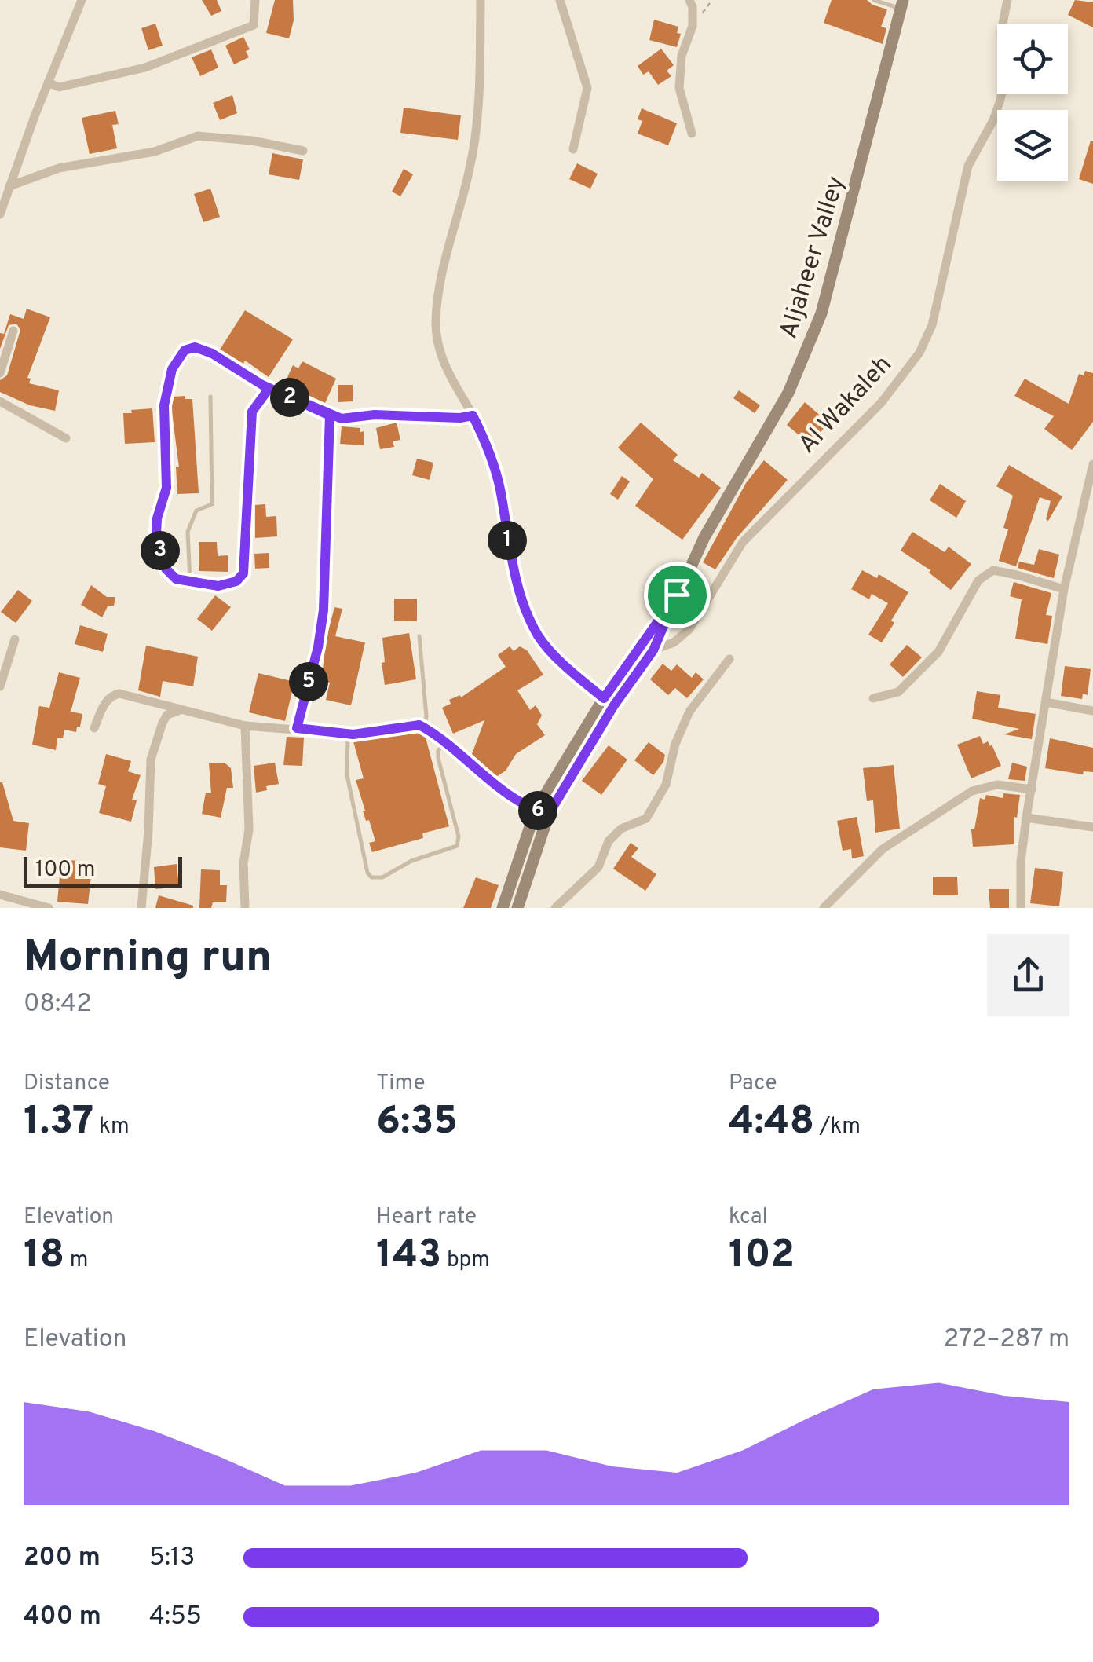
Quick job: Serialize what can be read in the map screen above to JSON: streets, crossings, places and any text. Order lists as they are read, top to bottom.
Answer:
{
  "streets": {
    "street": ["Aljaheer Valley", "Al Wakaleh"]
  },
  "crossings": [
    ["Aljaheer Valley", "Al Wakaleh"]
  ],
  "scale_bar": "100 m",
  "page": {
    "pins": [
      "2",
      "1",
      "3",
      "5",
      "6"
    ],
    "scale": "100 m",
    "heading": ["Morning run", "08:42"],
    "stats": [
      ["Distance", "1.37 km"],
      ["Time", "6:35"],
      ["Pace", "4:48 /km"],
      ["Elevation", "18 m"],
      ["Heart rate", "143 bpm"],
      ["kcal", "102"]
    ],
    "chart": ["Elevation", "272–287 m"],
    "list": [
      {
        "name": "200 m",
        "note": "5:13"
      },
      {
        "name": "400 m",
        "note": "4:55"
      }
    ]
  }
}
